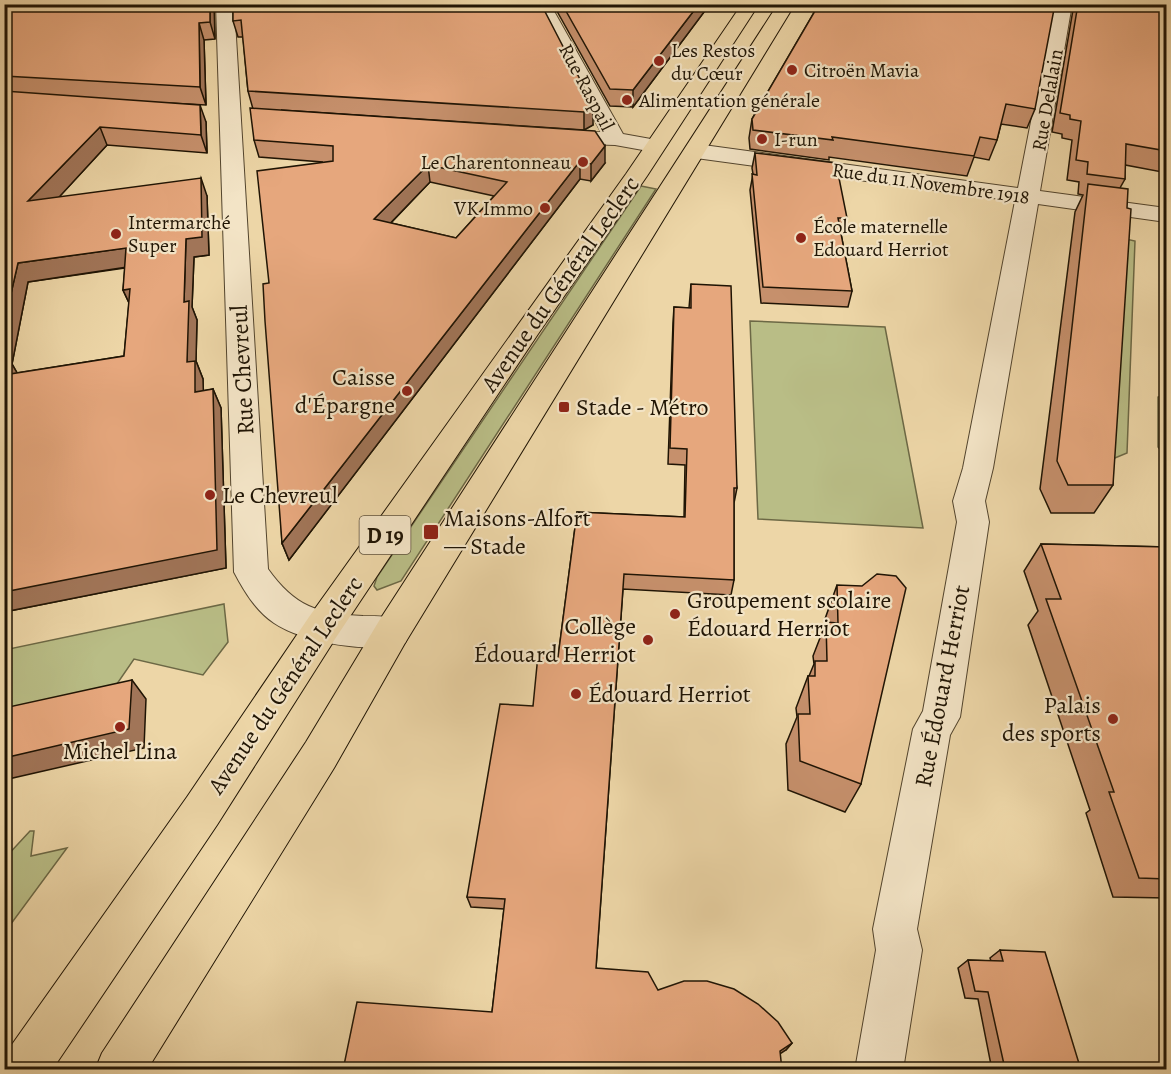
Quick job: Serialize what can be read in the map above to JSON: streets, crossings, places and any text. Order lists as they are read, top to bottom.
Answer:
{
  "streets": {
    "main road": ["Avenue du Général Leclerc", "D 19"],
    "street": [
      "Rue Raspail",
      "Rue Delalain",
      "Rue du 11 Novembre 1918",
      "Rue Chevreul",
      "Rue Édouard Herriot"
    ]
  },
  "crossings": [
    ["Rue Delalain", "Rue du 11 Novembre 1918"],
    ["Rue Delalain", "Rue Édouard Herriot"],
    ["Rue du 11 Novembre 1918", "Avenue du Général Leclerc"],
    ["Rue du 11 Novembre 1918", "Rue Édouard Herriot"],
    ["Avenue du Général Leclerc", "Rue Chevreul"]
  ],
  "places": {
    "other": [
      "Les Restos du Cœur",
      "Citroën Mavia",
      "Alimentation générale",
      "I-run",
      "Le Charentonneau",
      "VK Immo",
      "Intermarché Super",
      "École maternelle Edouard Herriot",
      "Caisse d'Épargne",
      "Le Chevreul",
      "Groupement scolaire Édouard Herriot",
      "Collège Édouard Herriot",
      "Édouard Herriot",
      "Palais des sports",
      "Michel Lina"
    ],
    "transit": ["Stade - Métro", "Maisons-Alfort — Stade"]
  }
}
